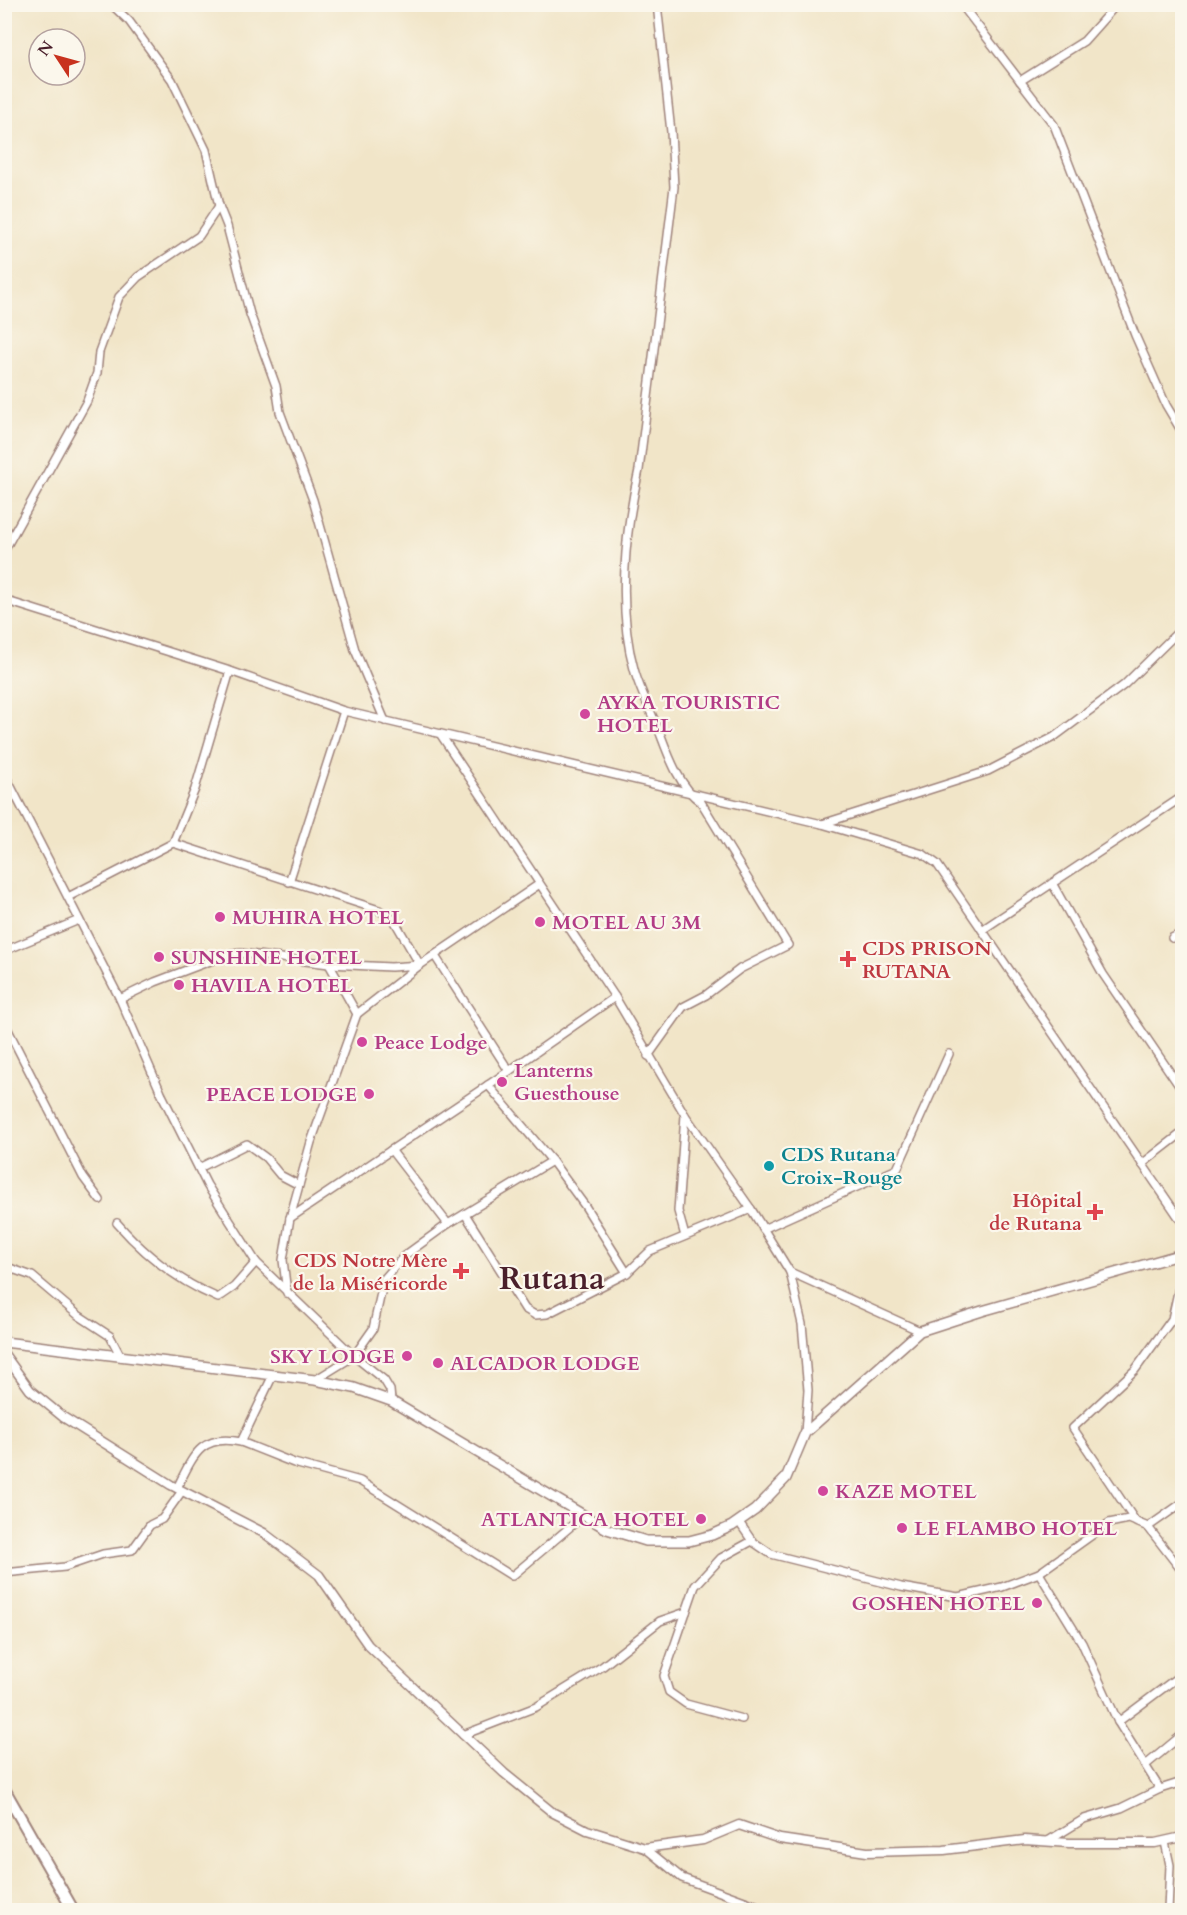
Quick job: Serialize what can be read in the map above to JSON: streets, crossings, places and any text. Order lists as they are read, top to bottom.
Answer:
{
  "districts": ["Rutana"],
  "places": {
    "other": [
      "AYKA TOURISTIC HOTEL",
      "MUHIRA HOTEL",
      "MOTEL AU 3M",
      "SUNSHINE HOTEL",
      "HAVILA HOTEL",
      "Peace Lodge",
      "Lanterns Guesthouse",
      "PEACE LODGE",
      "CDS Rutana Croix-Rouge",
      "SKY LODGE",
      "ALCADOR LODGE",
      "KAZE MOTEL",
      "ATLANTICA HOTEL",
      "LE FLAMBO HOTEL",
      "GOSHEN HOTEL"
    ],
    "health": ["CDS PRISON RUTANA", "Hôpital de Rutana", "CDS Notre Mère de la Miséricorde"]
  },
  "north": "top left"
}
